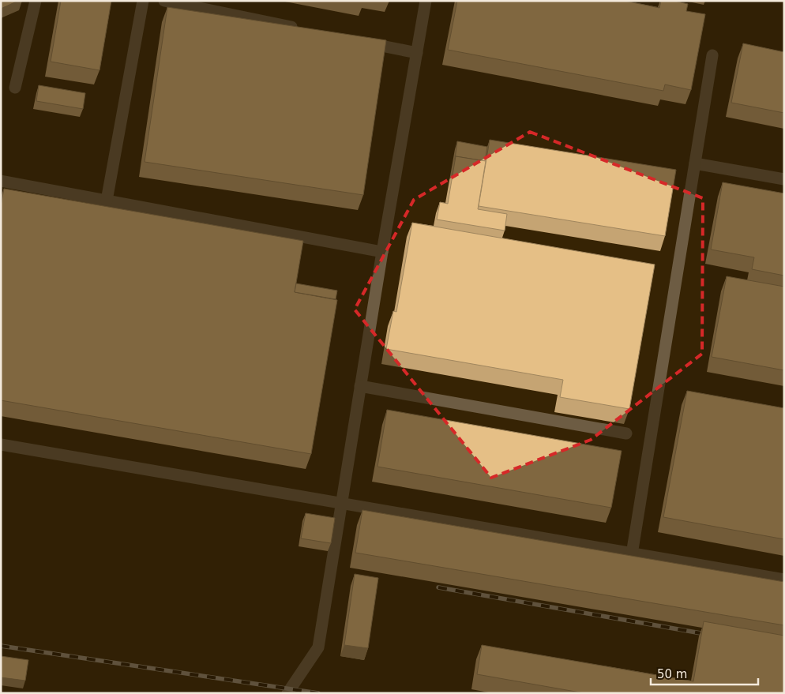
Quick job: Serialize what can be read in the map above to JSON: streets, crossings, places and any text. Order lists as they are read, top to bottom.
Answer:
{
  "scale_bar": "50 m"
}
